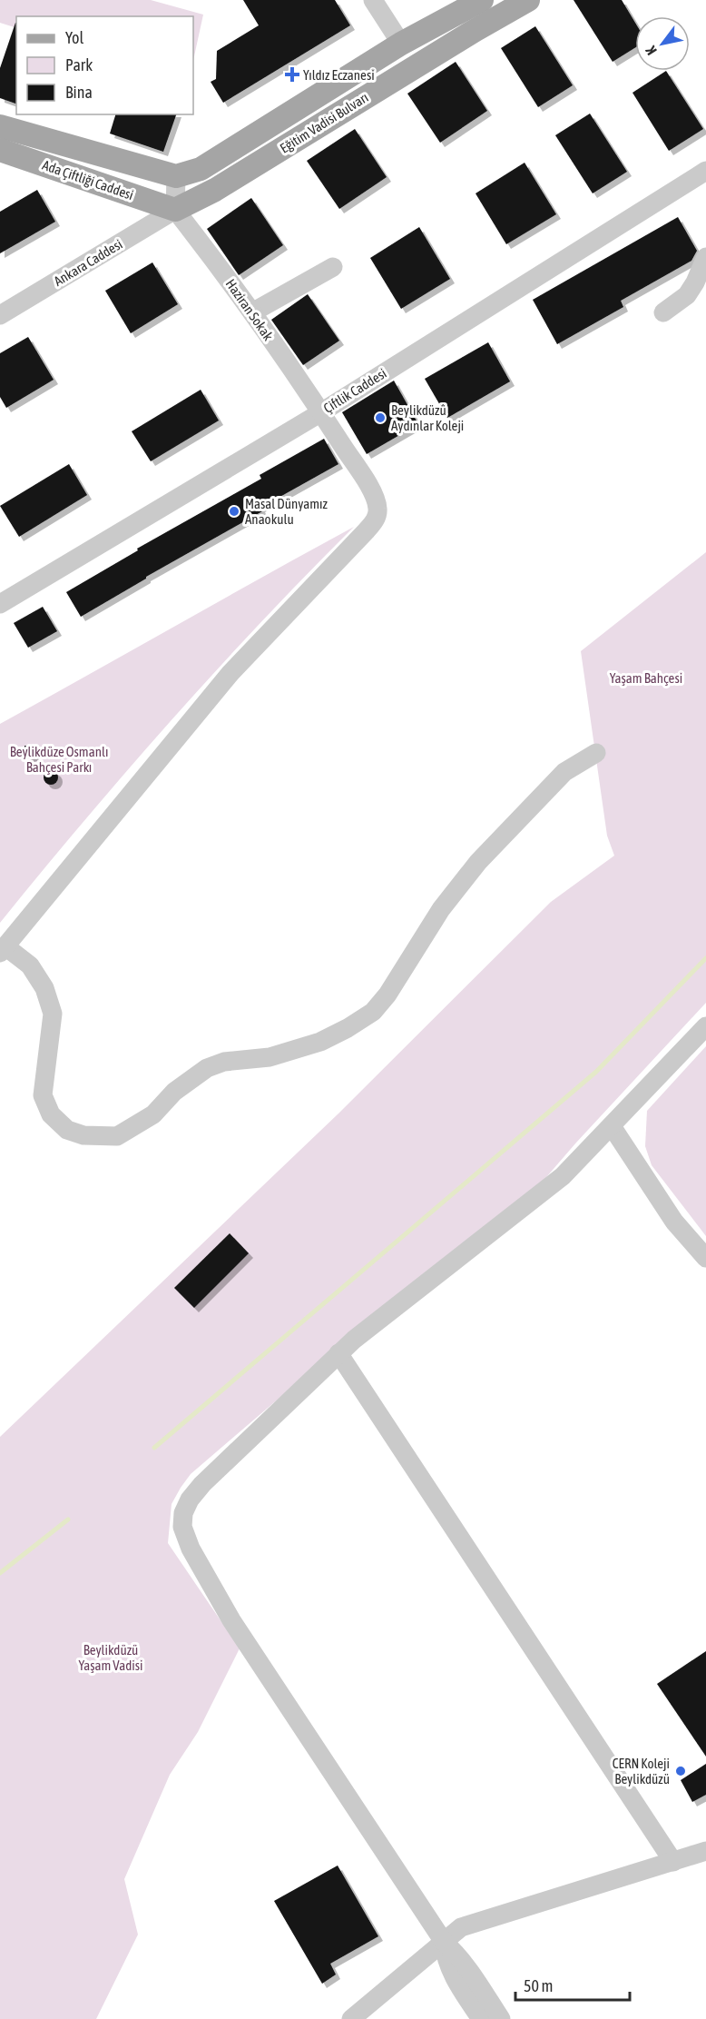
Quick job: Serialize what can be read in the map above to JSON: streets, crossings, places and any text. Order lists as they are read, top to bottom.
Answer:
{
  "streets": {
    "main road": ["Eğitim Vadisi Bulvarı", "Ada Çiftliği Caddesi"],
    "street": ["Ankara Caddesi", "Haziran Sokak", "Çiftlik Caddesi"]
  },
  "crossings": [
    ["Eğitim Vadisi Bulvarı", "Ada Çiftliği Caddesi"],
    ["Eğitim Vadisi Bulvarı", "Ankara Caddesi"],
    ["Eğitim Vadisi Bulvarı", "Haziran Sokak"],
    ["Ada Çiftliği Caddesi", "Ankara Caddesi"],
    ["Ada Çiftliği Caddesi", "Haziran Sokak"],
    ["Ankara Caddesi", "Haziran Sokak"],
    ["Haziran Sokak", "Çiftlik Caddesi"]
  ],
  "parks": ["Yaşam Bahçesi", "Beylikdüze Osmanlı Bahçesi Parkı", "Beylikdüzü Yaşam Vadisi"],
  "places": {
    "health": ["Yıldız Eczanesi"],
    "other": ["Beylikdüzü Aydınlar Koleji", "Masal Dünyamız Anaokulu", "CERN Koleji Beylikdüzü"]
  },
  "legend": ["Yol", "Park", "Bina"],
  "scale_bar": "50 m",
  "north": "bottom left"
}
